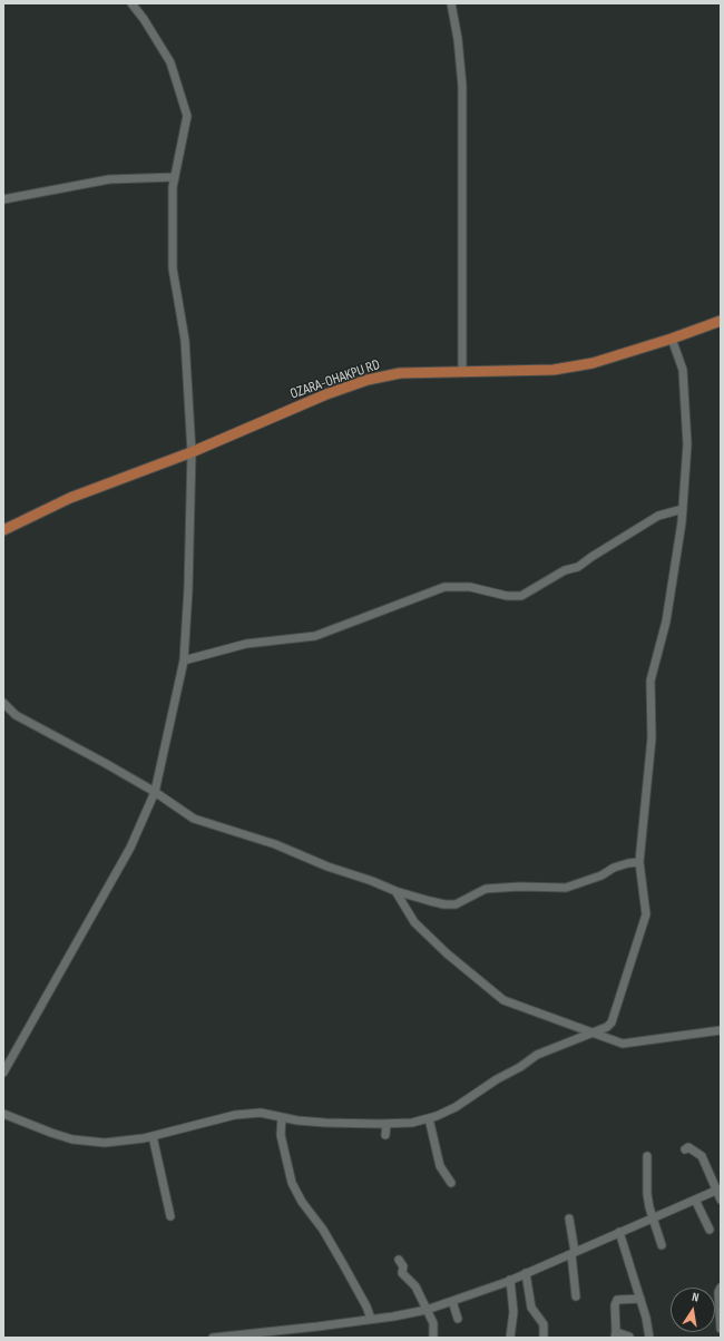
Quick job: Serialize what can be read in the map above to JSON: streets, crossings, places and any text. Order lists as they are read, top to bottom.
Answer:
{
  "streets": {
    "main road": ["OZARA-OHAKPU RD"]
  },
  "north": "top"
}
